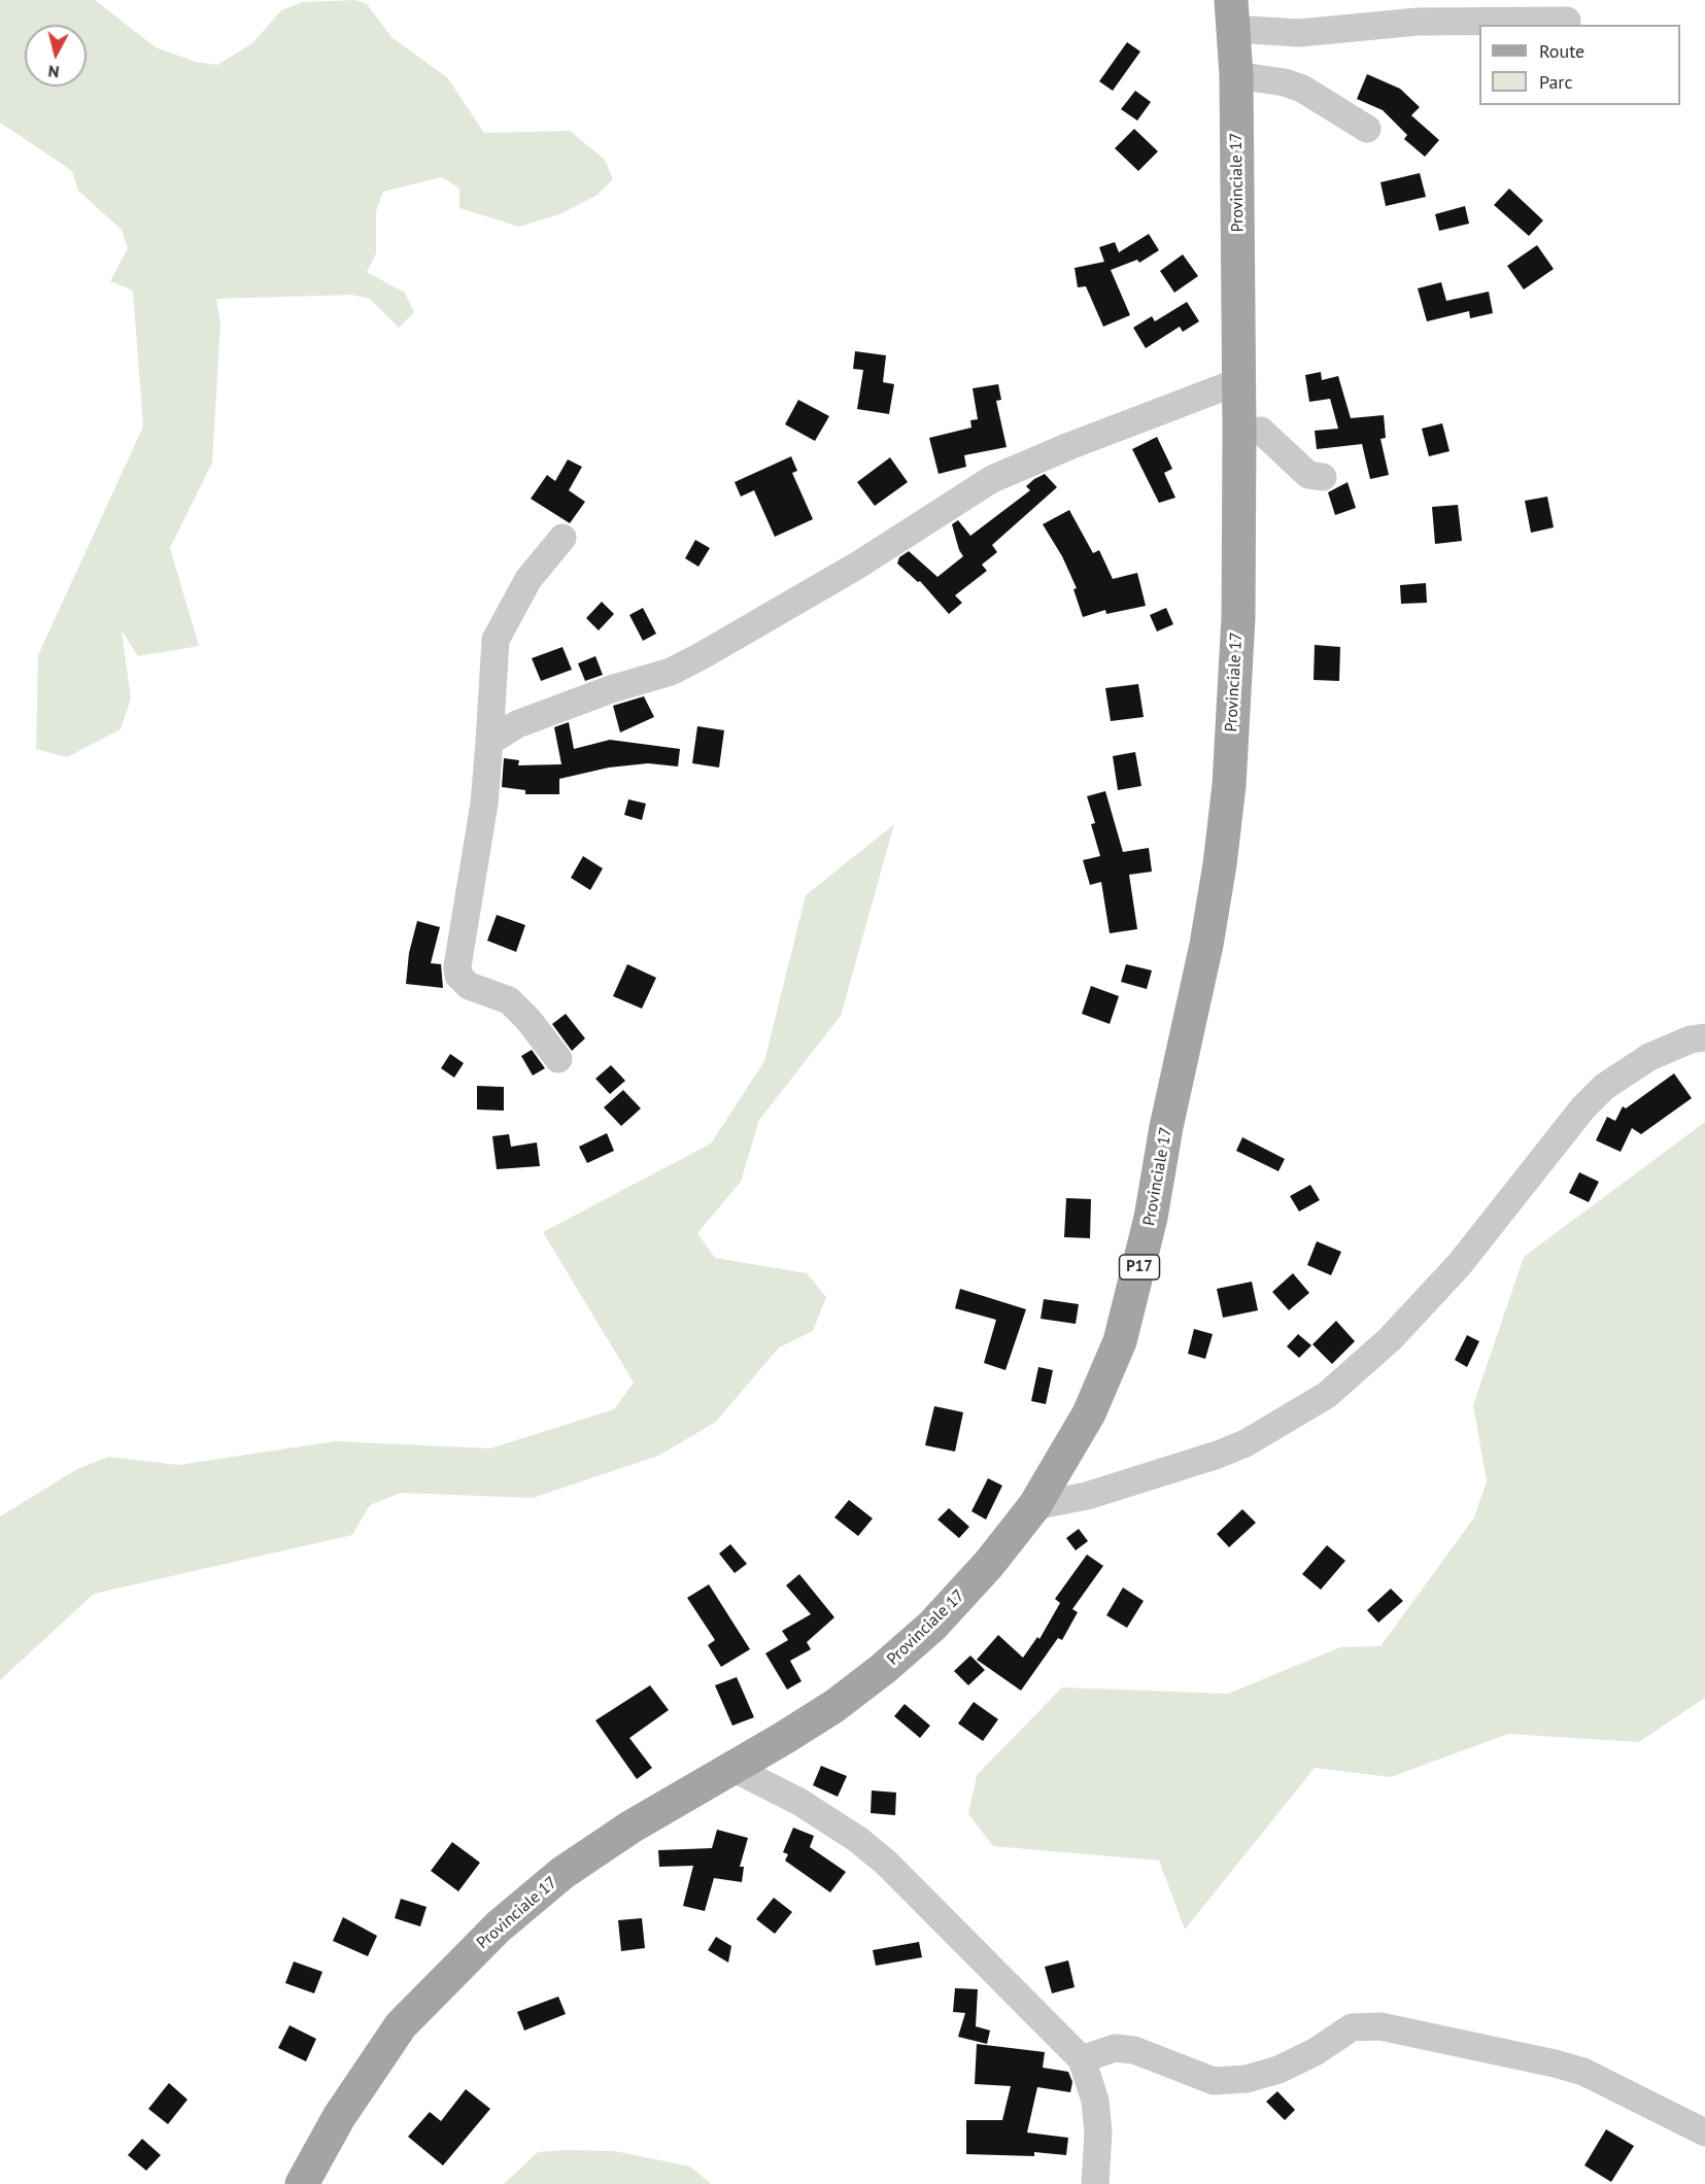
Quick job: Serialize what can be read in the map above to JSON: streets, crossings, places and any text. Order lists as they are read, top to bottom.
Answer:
{
  "streets": {
    "main road": ["Provinciale 17", "P17"]
  },
  "legend": ["Route", "Parc"],
  "north": "bottom"
}
